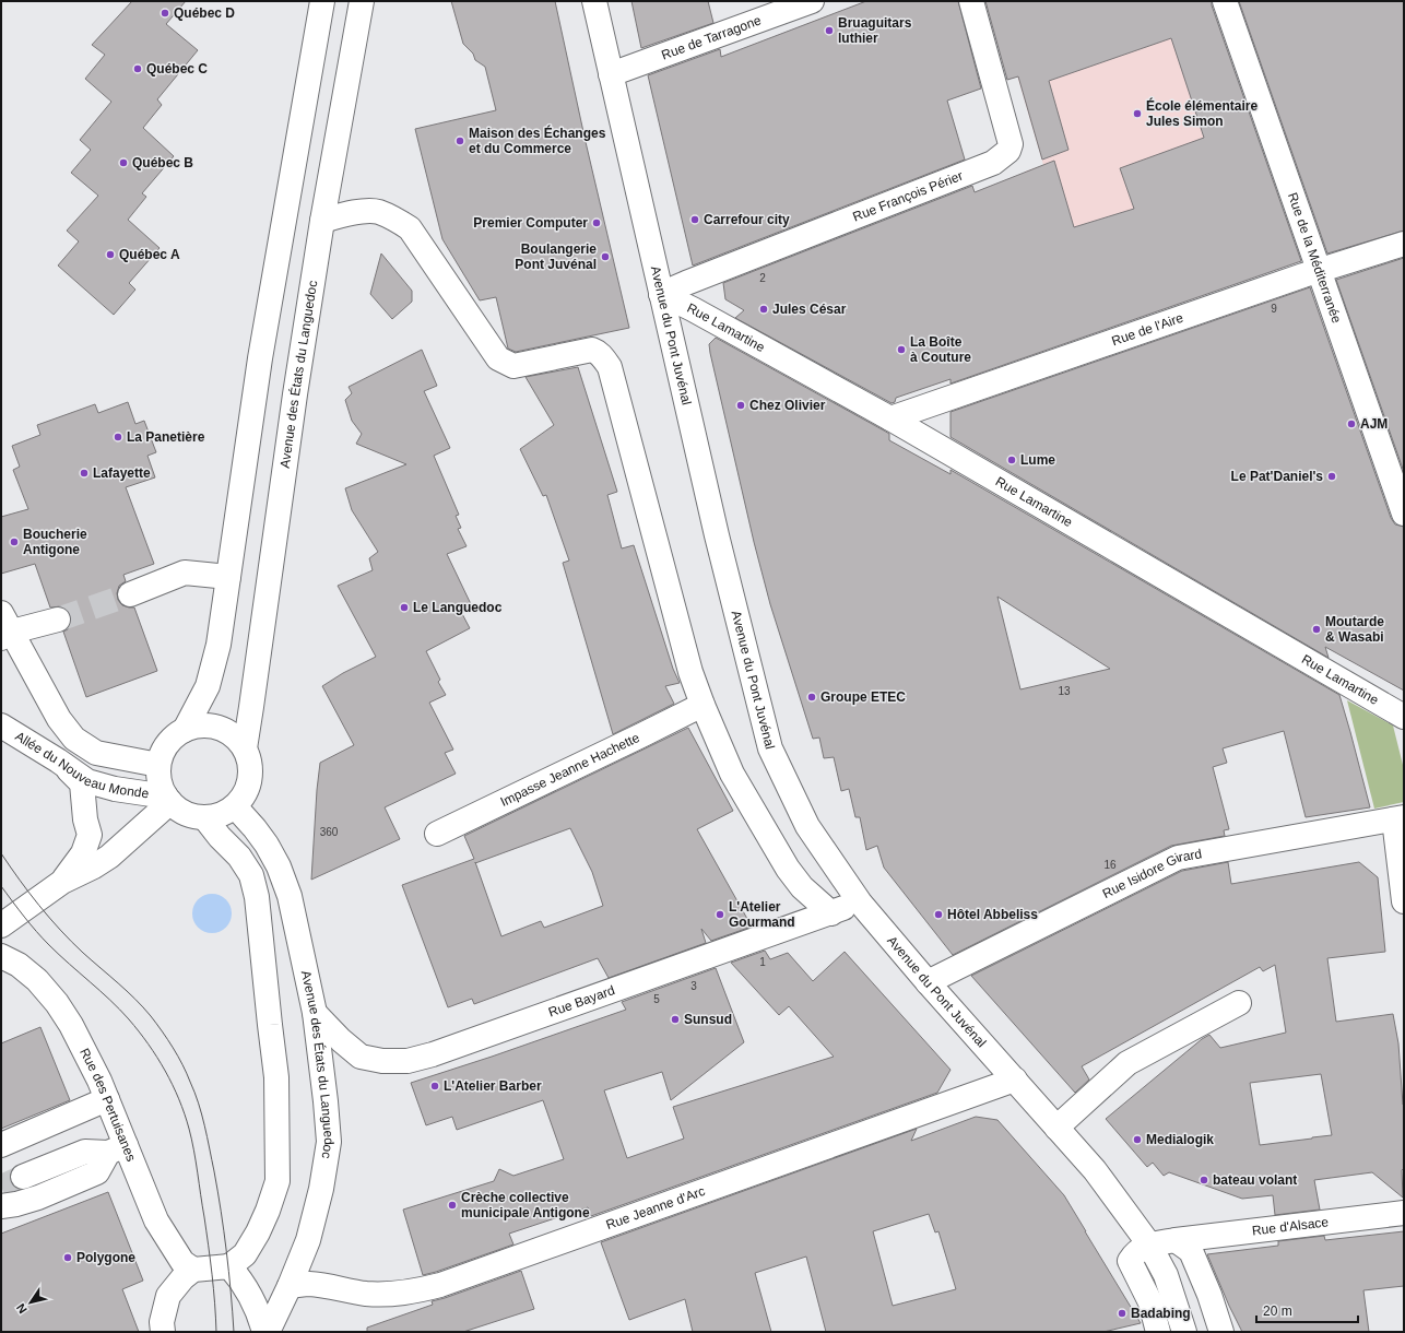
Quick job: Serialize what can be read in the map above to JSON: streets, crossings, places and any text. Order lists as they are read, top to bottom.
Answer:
{
  "streets": {
    "street": [
      "Rue de Tarragone",
      "Rue François Périer",
      "Rue de la Méditerranée",
      "Rue Lamartine",
      "Rue de l'Aire",
      "Avenue du Pont Juvénal",
      "Avenue des États du Languedoc",
      "Allée du Nouveau Monde",
      "Impasse Jeanne Hachette",
      "Rue Isidore Girard",
      "Rue Bayard",
      "Rue des Pertuisanes",
      "Rue Jeanne d'Arc",
      "Rue d'Alsace"
    ]
  },
  "crossings": [
    ["Rue de Tarragone", "Avenue du Pont Juvénal"],
    ["Rue François Périer", "Rue Lamartine"],
    ["Rue François Périer", "Avenue du Pont Juvénal"],
    ["Rue de la Méditerranée", "Rue de l'Aire"],
    ["Rue Lamartine", "Rue de l'Aire"],
    ["Rue Lamartine", "Avenue du Pont Juvénal"],
    ["Avenue du Pont Juvénal", "Rue Isidore Girard"],
    ["Avenue du Pont Juvénal", "Rue Bayard"],
    ["Avenue du Pont Juvénal", "Rue Jeanne d'Arc"],
    ["Avenue des États du Languedoc", "Allée du Nouveau Monde"],
    ["Avenue des États du Languedoc", "Rue Bayard"],
    ["Avenue des États du Languedoc", "Rue Jeanne d'Arc"]
  ],
  "places": [
    "Québec D",
    "Bruaguitars luthier",
    "Québec C",
    "École élémentaire Jules Simon",
    "Maison des Échanges et du Commerce",
    "Québec B",
    "Carrefour city",
    "Premier Computer",
    "Québec A",
    "Boulangerie Pont Juvénal",
    "Jules César",
    "La Boîte à Couture",
    "Chez Olivier",
    "AJM",
    "La Panetière",
    "Lume",
    "Lafayette",
    "Le Pat'Daniel's",
    "Boucherie Antigone",
    "Le Languedoc",
    "Moutarde & Wasabi",
    "Groupe ETEC",
    "L'Atelier Gourmand",
    "Hôtel Abbeliss",
    "Sunsud",
    "L'Atelier Barber",
    "Medialogik",
    "bateau volant",
    "Crèche collective municipale Antigone",
    "Polygone",
    "Badabing"
  ],
  "house_numbers": [
    "2",
    "9",
    "13",
    "360",
    "16",
    "1",
    "3",
    "5"
  ],
  "scale_bar": "20 m",
  "north": "bottom left"
}
